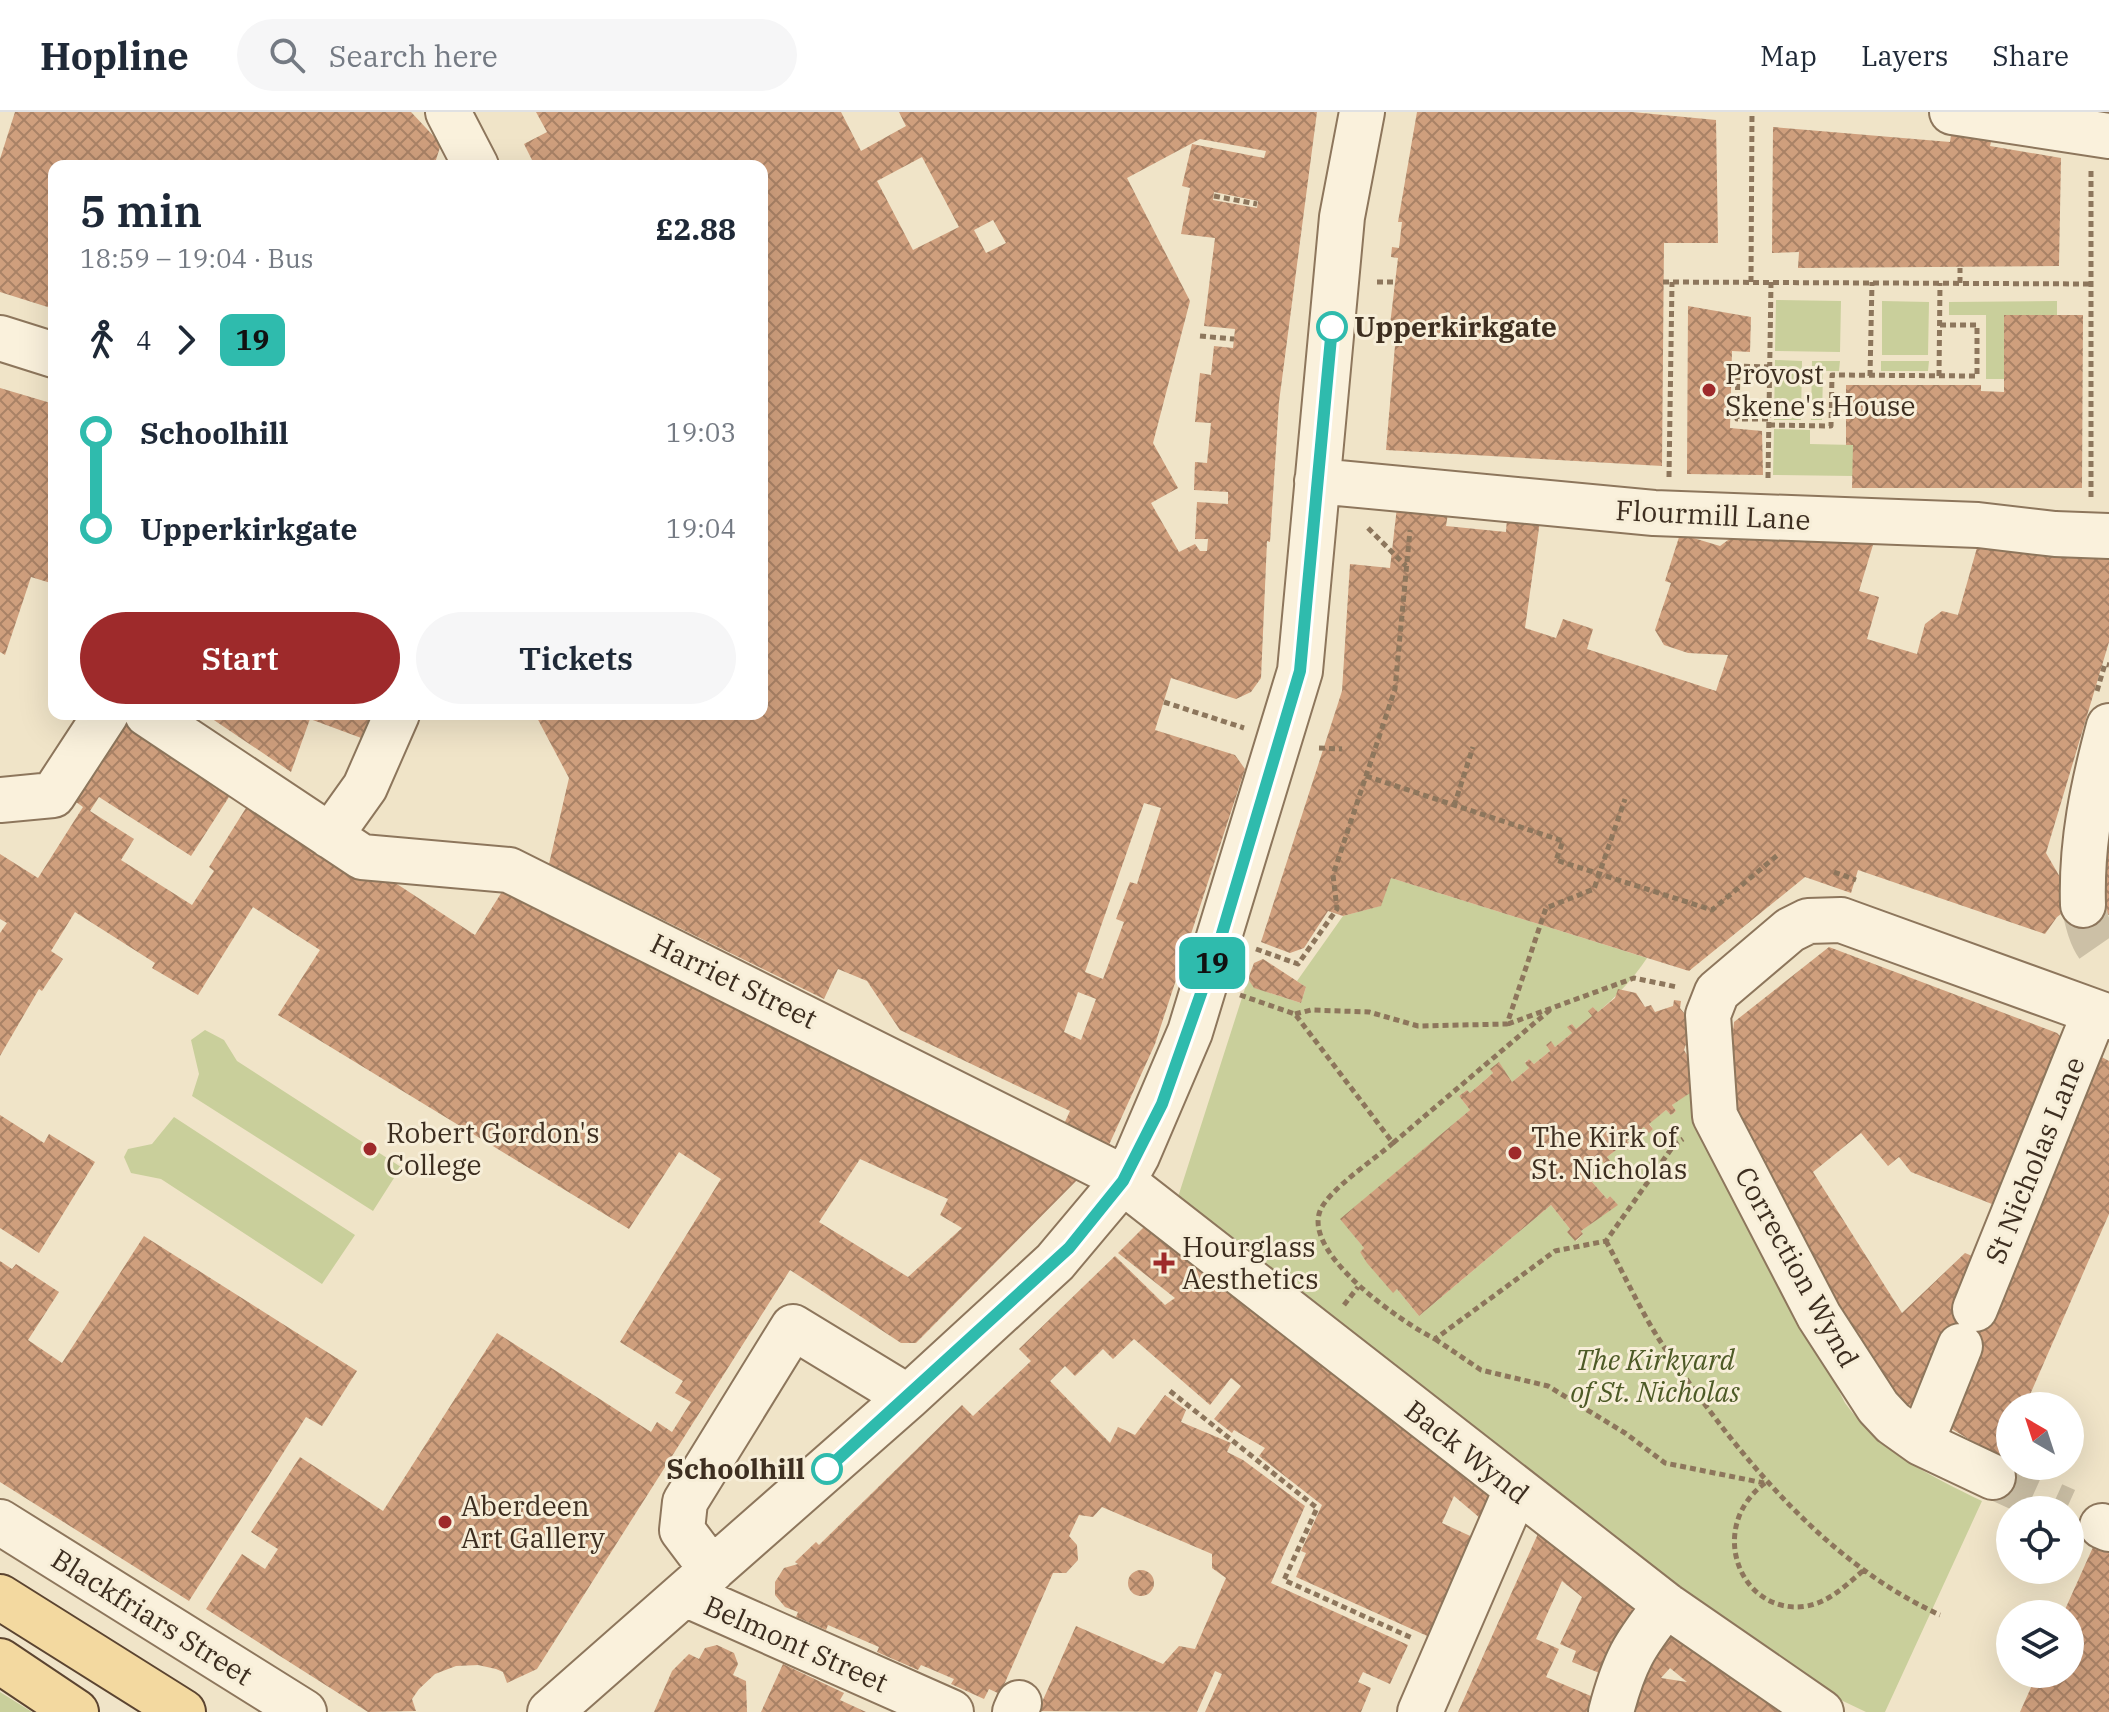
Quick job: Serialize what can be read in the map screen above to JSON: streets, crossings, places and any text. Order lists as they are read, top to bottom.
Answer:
{
  "streets": {
    "street": [
      "Flourmill Lane",
      "Harriet Street",
      "St Nicholas Lane",
      "Correction Wynd",
      "Back Wynd",
      "Blackfriars Street",
      "Belmont Street"
    ]
  },
  "crossings": [
    ["Harriet Street", "Back Wynd"],
    ["St Nicholas Lane", "Correction Wynd"]
  ],
  "parks": ["The Kirkyard of St. Nicholas"],
  "places": {
    "other": [
      "Upperkirkgate",
      "Provost Skene's House",
      "Robert Gordon's College",
      "The Kirk of St. Nicholas",
      "Schoolhill",
      "Aberdeen Art Gallery"
    ],
    "health": ["Hourglass Aesthetics"]
  },
  "lines": ["bus line 19"],
  "north": "top left",
  "page": {
    "header": "Hopline",
    "search": "Search here",
    "nav": ["Map", "Layers", "Share"],
    "on_map": "19",
    "heading": ["5 min", "18:59 – 19:04 · Bus", "£2.88"],
    "legs": ["4", "19"],
    "list": [
      {
        "name": "Schoolhill",
        "value": "19:03"
      },
      {
        "name": "Upperkirkgate",
        "value": "19:04"
      }
    ],
    "buttons": ["Start", "Tickets"]
  }
}
